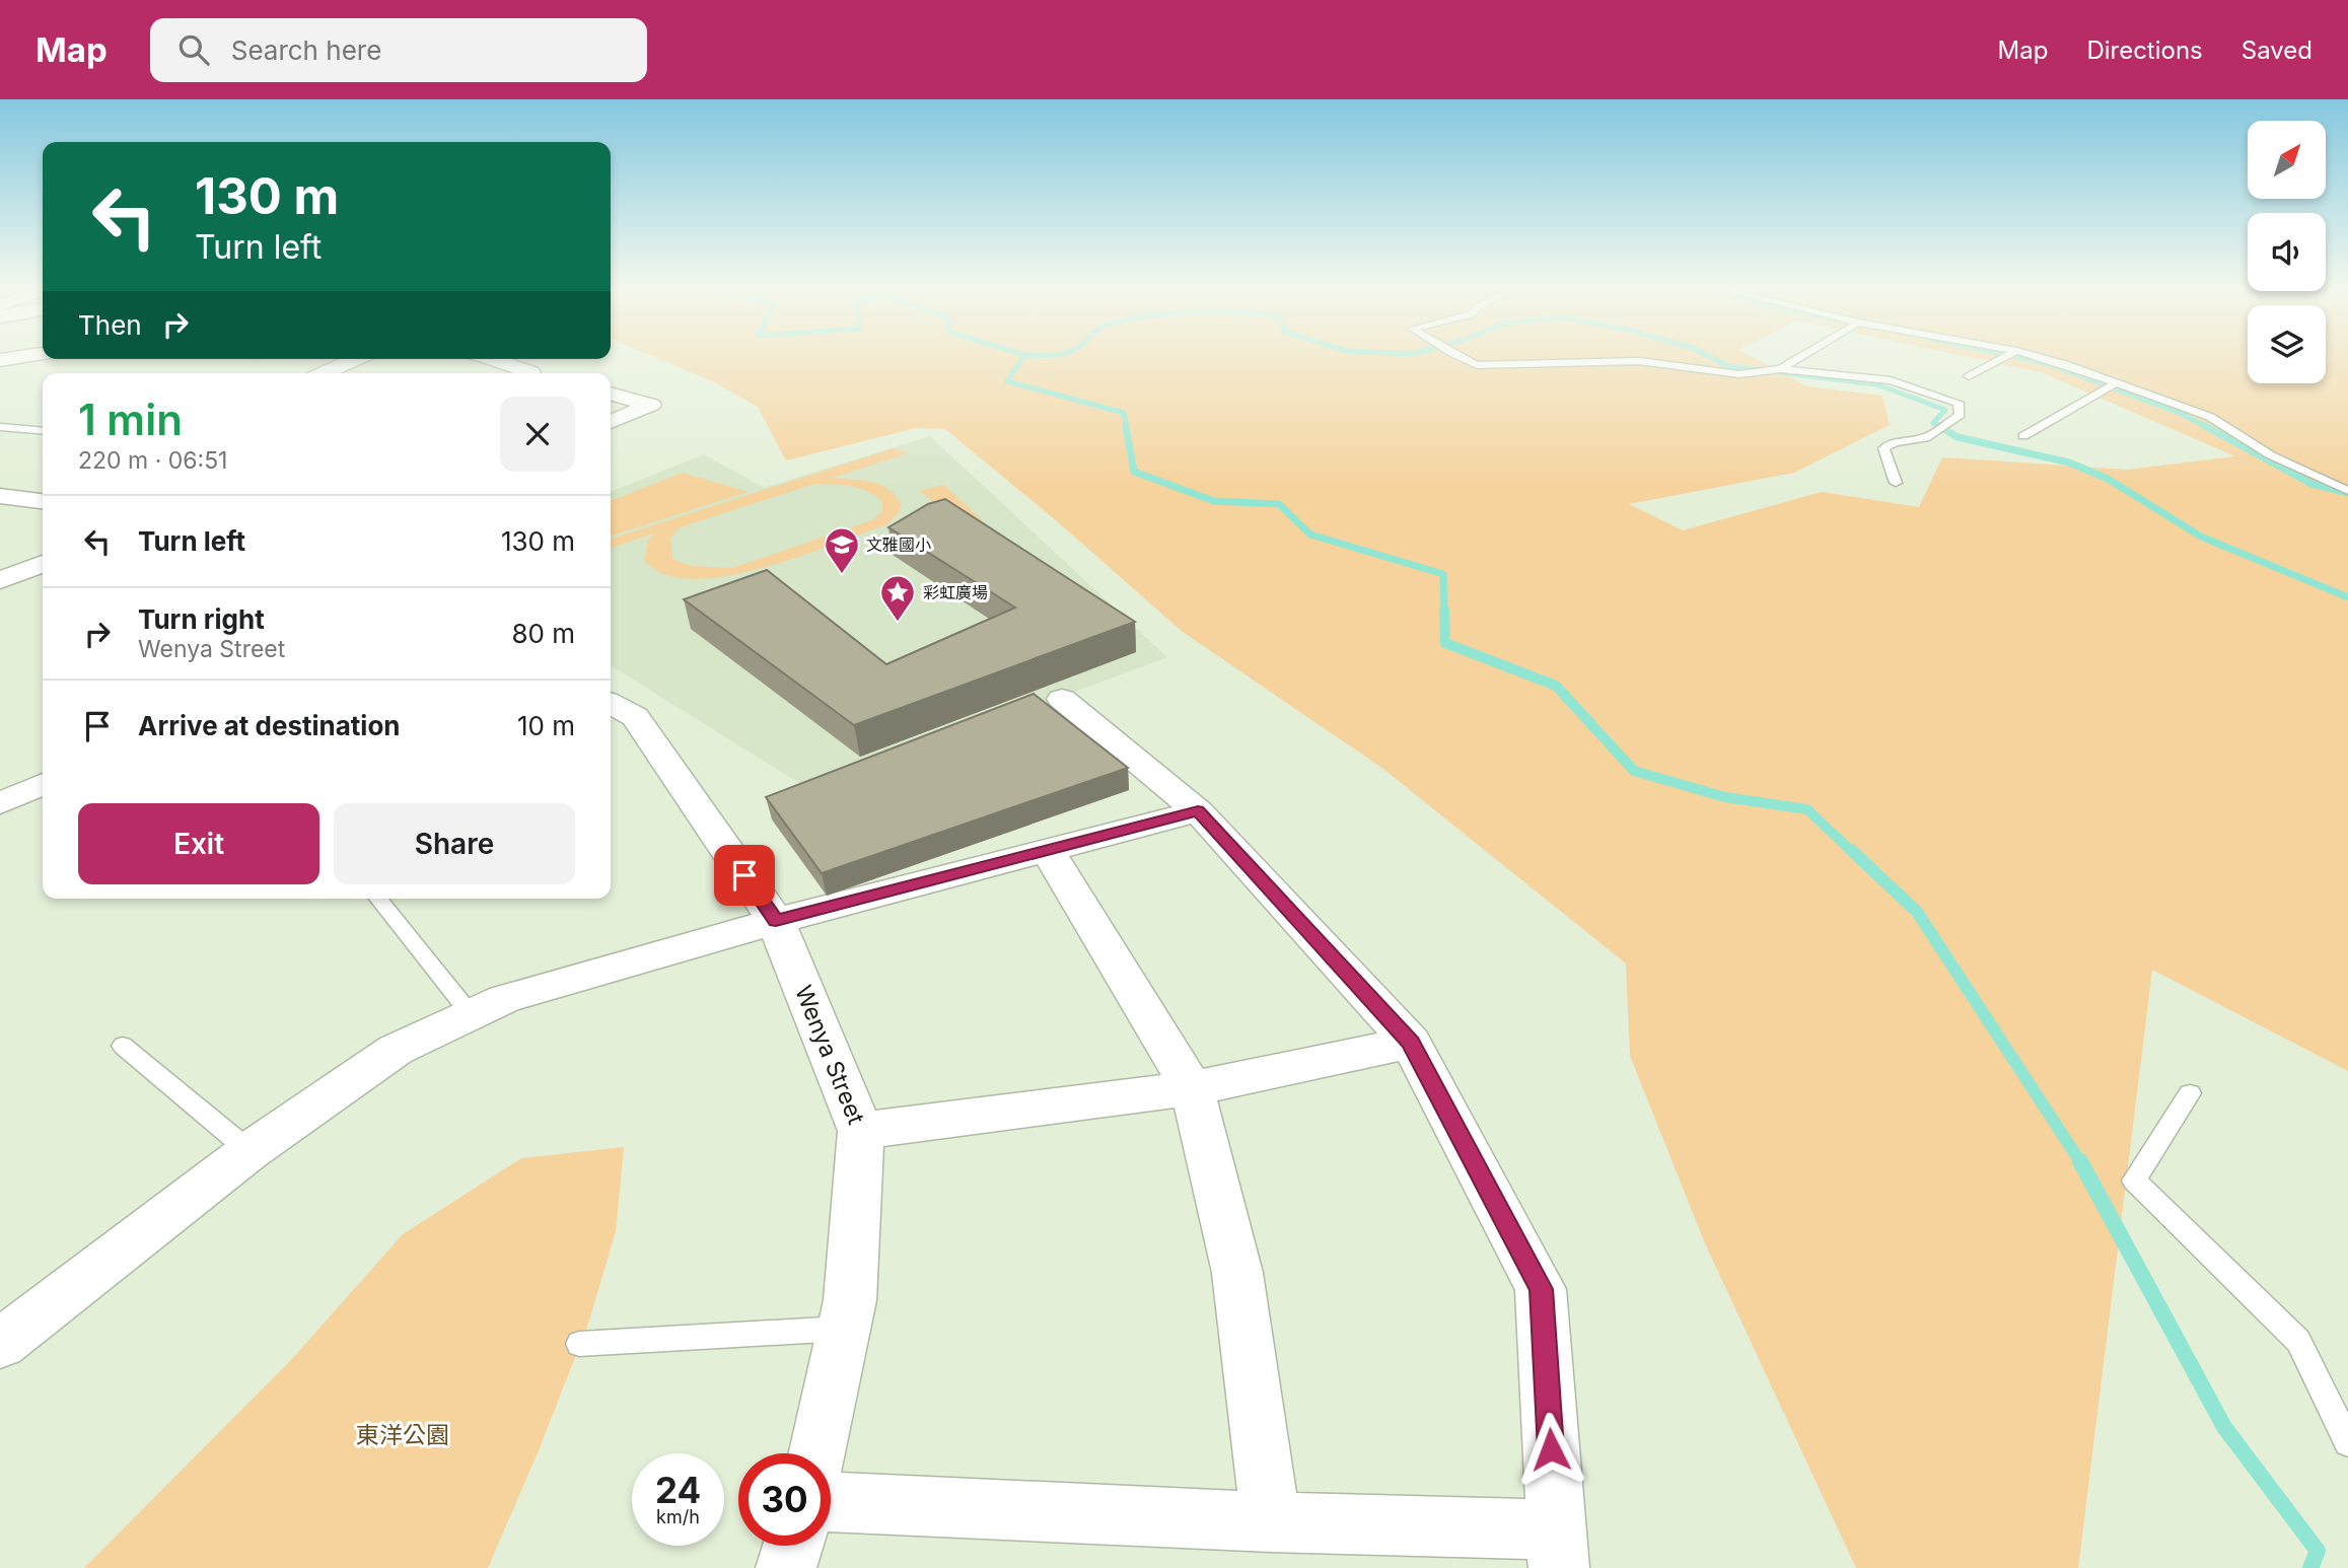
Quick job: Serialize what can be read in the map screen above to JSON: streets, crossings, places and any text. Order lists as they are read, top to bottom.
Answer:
{
  "streets": {
    "street": ["Wenya Street"]
  },
  "parks": ["東洋公園"],
  "places": {
    "school or university": ["文雅國小"],
    "place": ["彩虹廣場"]
  },
  "north": "top right",
  "page": {
    "header": "Map",
    "search": "Search here",
    "nav": ["Map", "Directions", "Saved"],
    "turn": ["130 m", "Turn left"],
    "then": "Then",
    "heading": ["1 min", "220 m · 06:51"],
    "list": [
      {
        "name": "Turn left",
        "value": "130 m"
      },
      {
        "name": "Turn right",
        "note": "Wenya Street",
        "value": "80 m"
      },
      {
        "name": "Arrive at destination",
        "value": "10 m"
      }
    ],
    "buttons": ["Exit", "Share"],
    "speed": "24 km/h",
    "limit": "30"
  }
}
